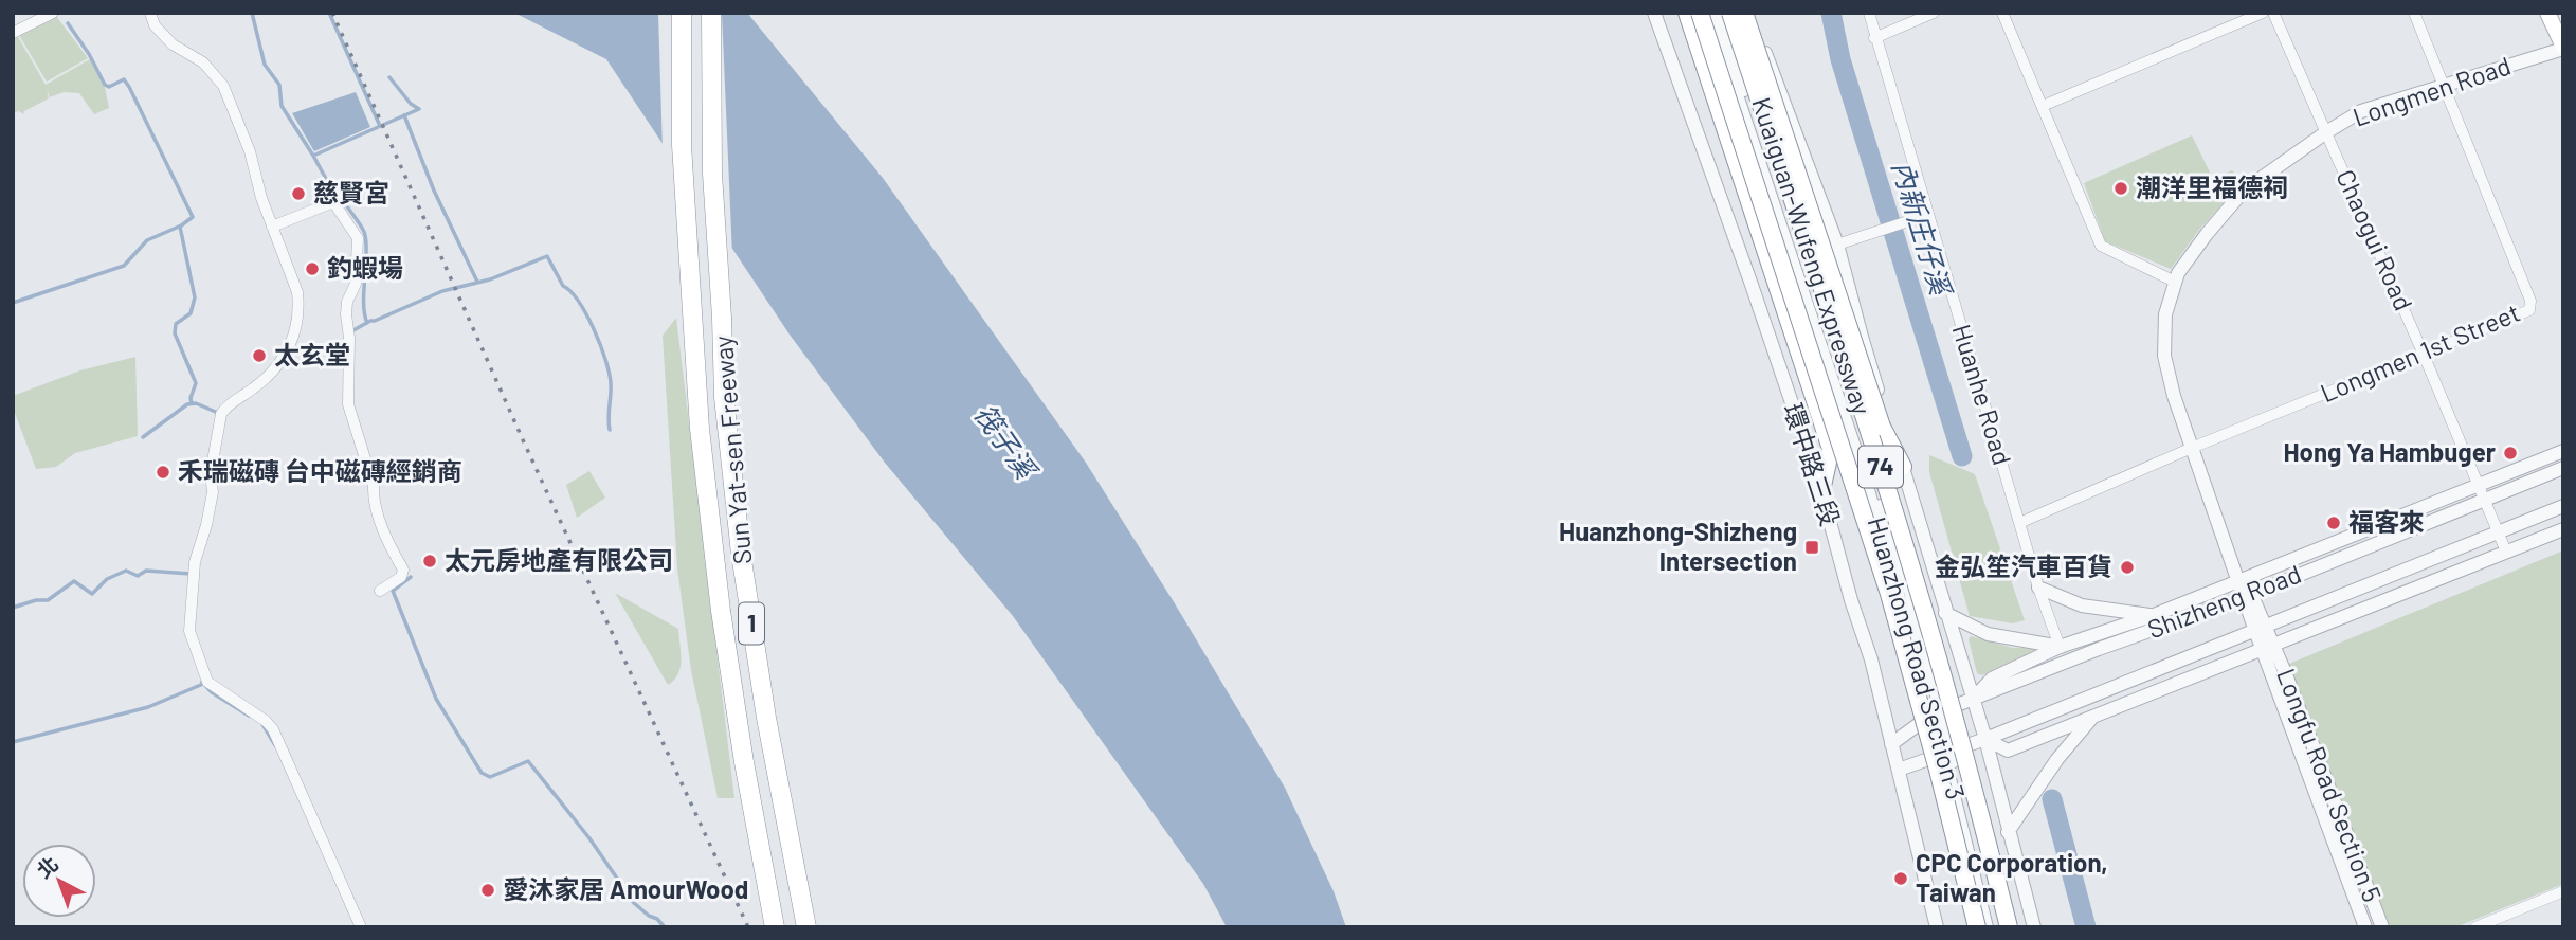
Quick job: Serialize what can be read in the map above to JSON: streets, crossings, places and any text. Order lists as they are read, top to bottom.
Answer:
{
  "streets": {
    "highway": [
      "Kuaiguan-Wufeng Expressway",
      "Sun Yat-sen Freeway",
      "74",
      "1"
    ],
    "street": [
      "Longmen Road",
      "Chaogui Road",
      "Longmen 1st Street",
      "Huanhe Road",
      "環中路三段",
      "Shizheng Road",
      "Huanzhong Road Section 3",
      "Longfu Road Section 5"
    ]
  },
  "crossings": [
    ["Longmen Road", "Chaogui Road"],
    ["Longmen Road", "Longmen 1st Street"],
    ["Longmen Road", "Shizheng Road"],
    ["Longmen Road", "Longfu Road Section 5"],
    ["Chaogui Road", "Longmen 1st Street"],
    ["Chaogui Road", "Shizheng Road"],
    ["Longmen 1st Street", "Huanhe Road"],
    ["Huanhe Road", "Shizheng Road"],
    ["環中路三段", "Shizheng Road"],
    ["Shizheng Road", "Huanzhong Road Section 3"]
  ],
  "water": ["內新庄仔溪", "筏子溪"],
  "places": {
    "other": [
      "潮洋里福德祠",
      "慈賢宮",
      "釣蝦場",
      "太玄堂",
      "Hong Ya Hambuger",
      "禾瑞磁磚 台中磁磚經銷商",
      "福客來",
      "太元房地產有限公司",
      "金弘笙汽車百貨",
      "CPC Corporation, Taiwan",
      "愛沐家居 AmourWood"
    ],
    "transit": ["Huanzhong-Shizheng Intersection"]
  },
  "north": "top left"
}
